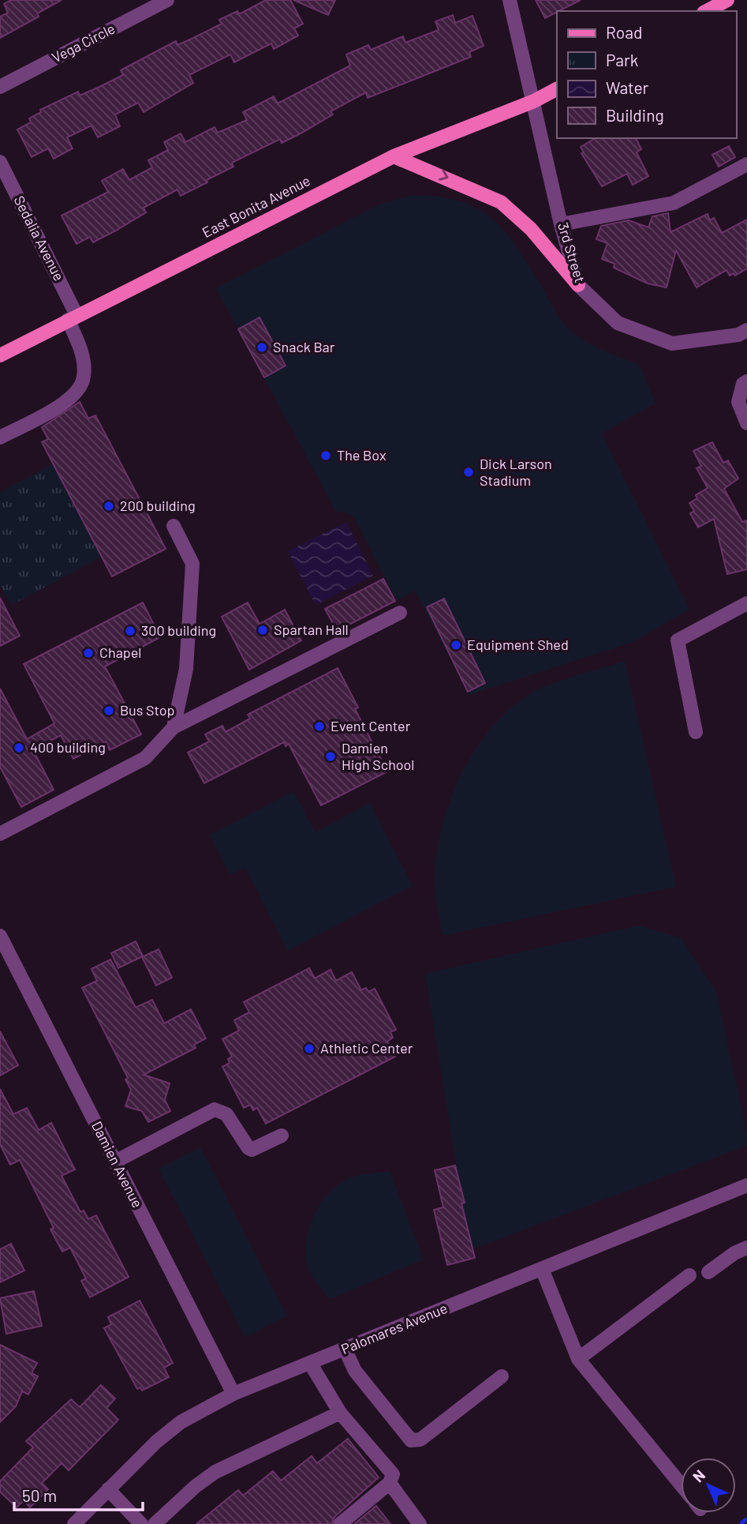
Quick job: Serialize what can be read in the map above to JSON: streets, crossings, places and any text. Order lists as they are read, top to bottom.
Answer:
{
  "streets": {
    "main road": ["East Bonita Avenue"],
    "street": [
      "Vega Circle",
      "Sedalia Avenue",
      "3rd Street",
      "Damien Avenue",
      "Palomares Avenue"
    ]
  },
  "crossings": [
    ["East Bonita Avenue", "Sedalia Avenue"],
    ["East Bonita Avenue", "3rd Street"],
    ["Damien Avenue", "Palomares Avenue"]
  ],
  "places": [
    "Snack Bar",
    "The Box",
    "Dick Larson Stadium",
    "200 building",
    "Spartan Hall",
    "300 building",
    "Equipment Shed",
    "Chapel",
    "Bus Stop",
    "Event Center",
    "400 building",
    "Damien High School",
    "Athletic Center"
  ],
  "legend": [
    "Road",
    "Park",
    "Water",
    "Building"
  ],
  "scale_bar": "50 m",
  "north": "top left"
}
